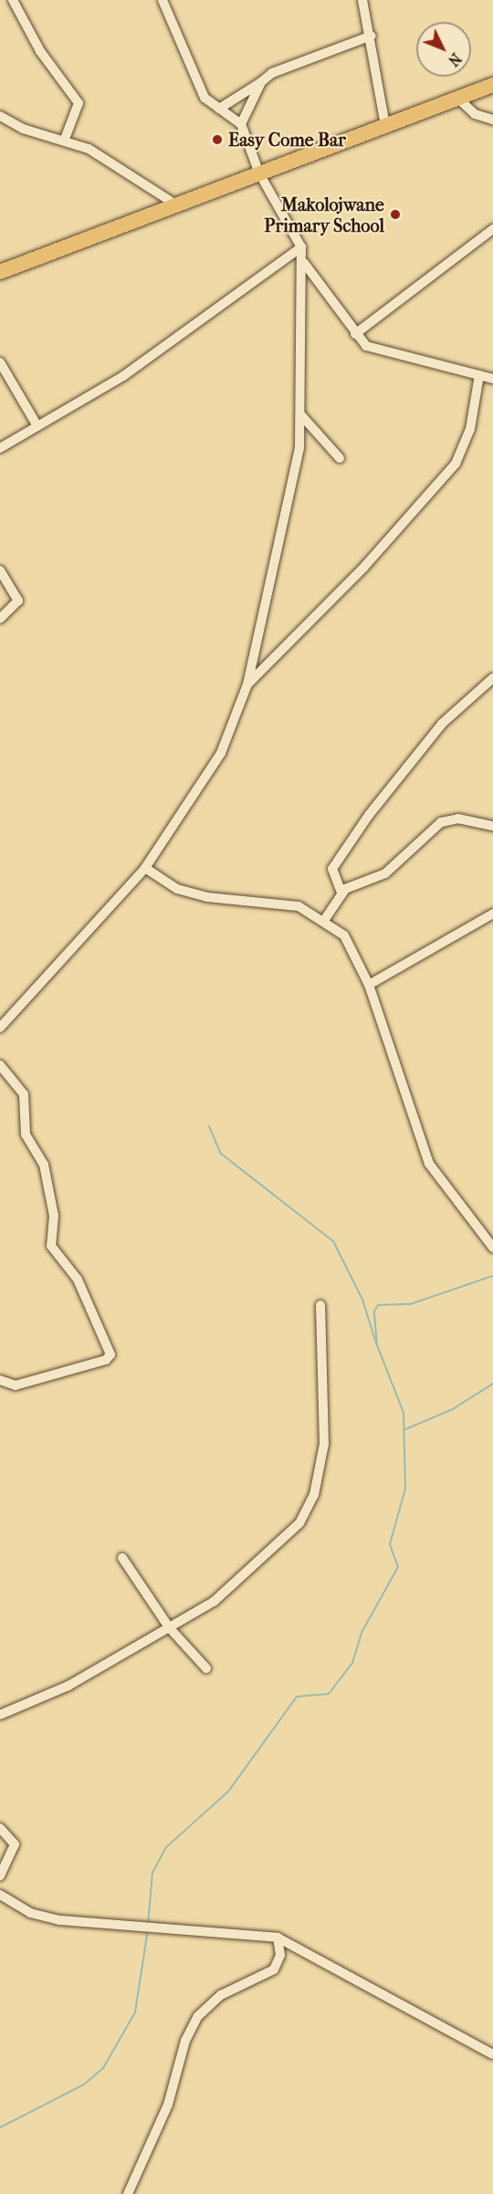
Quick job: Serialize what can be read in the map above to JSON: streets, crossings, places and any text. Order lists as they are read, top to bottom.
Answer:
{
  "places": ["Easy Come Bar", "Makolojwane Primary School"],
  "north": "bottom right"
}
